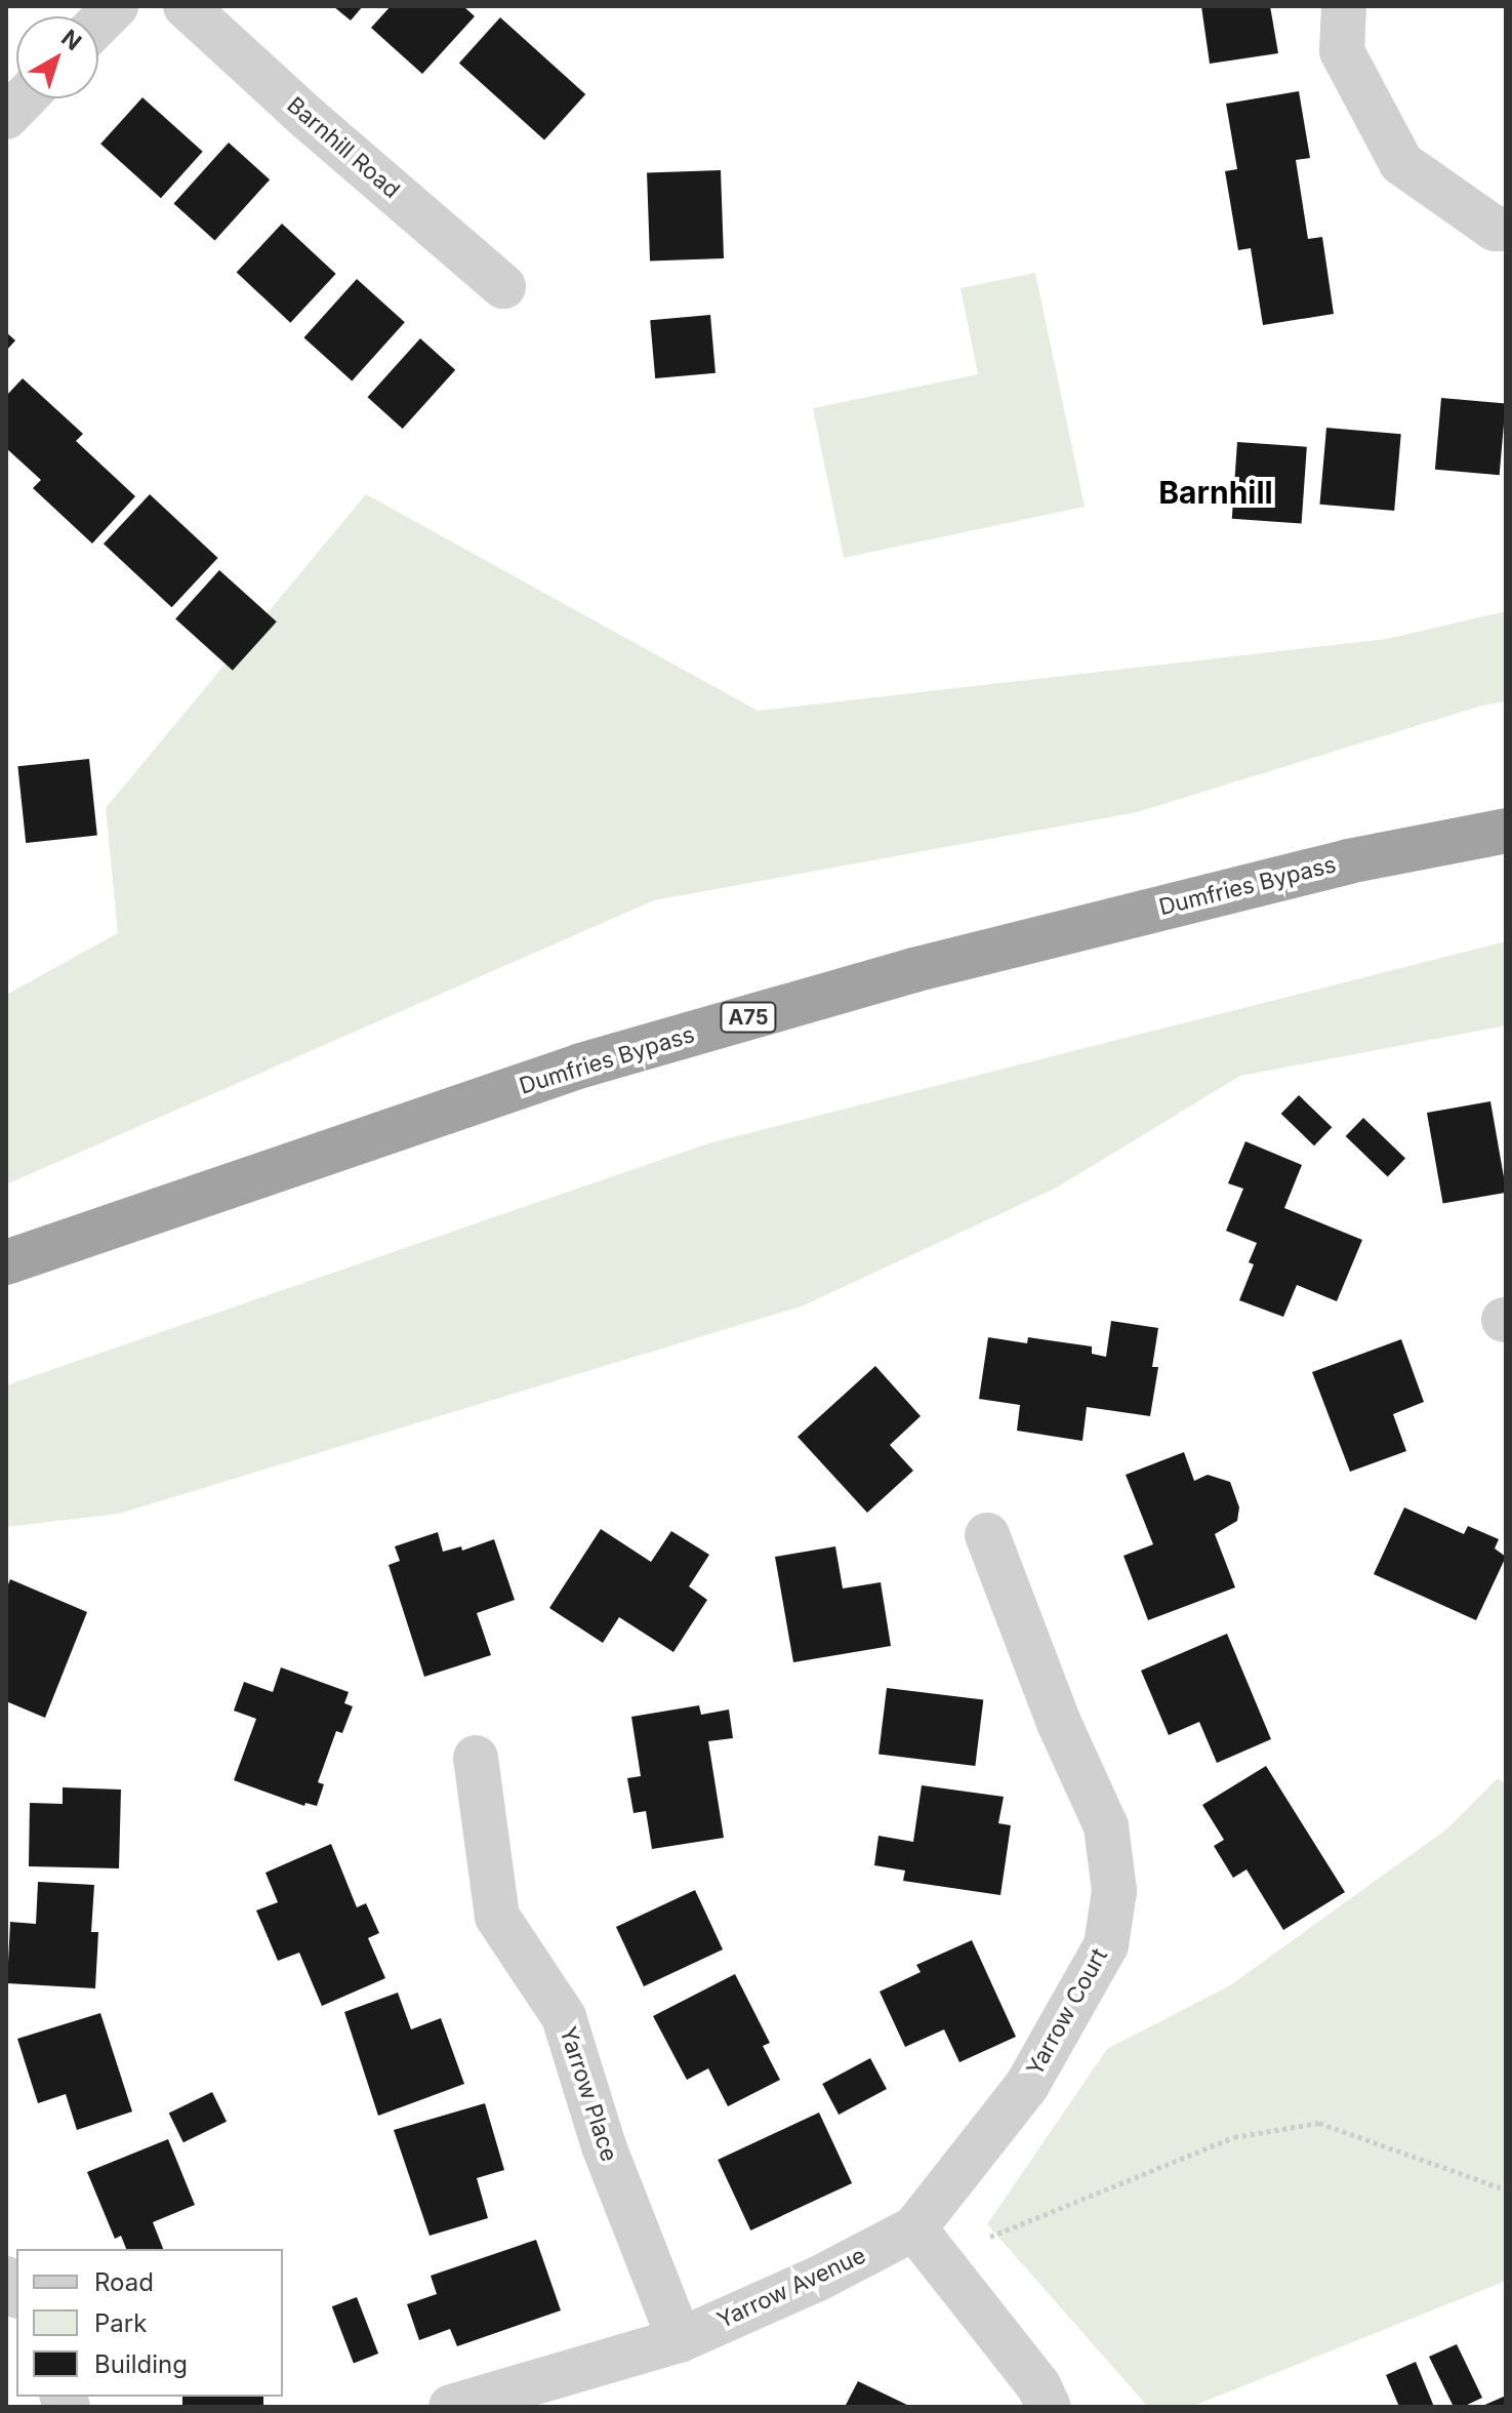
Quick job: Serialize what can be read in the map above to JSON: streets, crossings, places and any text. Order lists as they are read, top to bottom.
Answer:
{
  "streets": {
    "highway": ["Dumfries Bypass", "A75"],
    "street": [
      "Barnhill Road",
      "Yarrow Court",
      "Yarrow Place",
      "Yarrow Avenue"
    ]
  },
  "crossings": [
    ["Yarrow Court", "Yarrow Avenue"],
    ["Yarrow Place", "Yarrow Avenue"]
  ],
  "districts": ["Barnhill"],
  "legend": ["Road", "Park", "Building"],
  "north": "top right"
}
